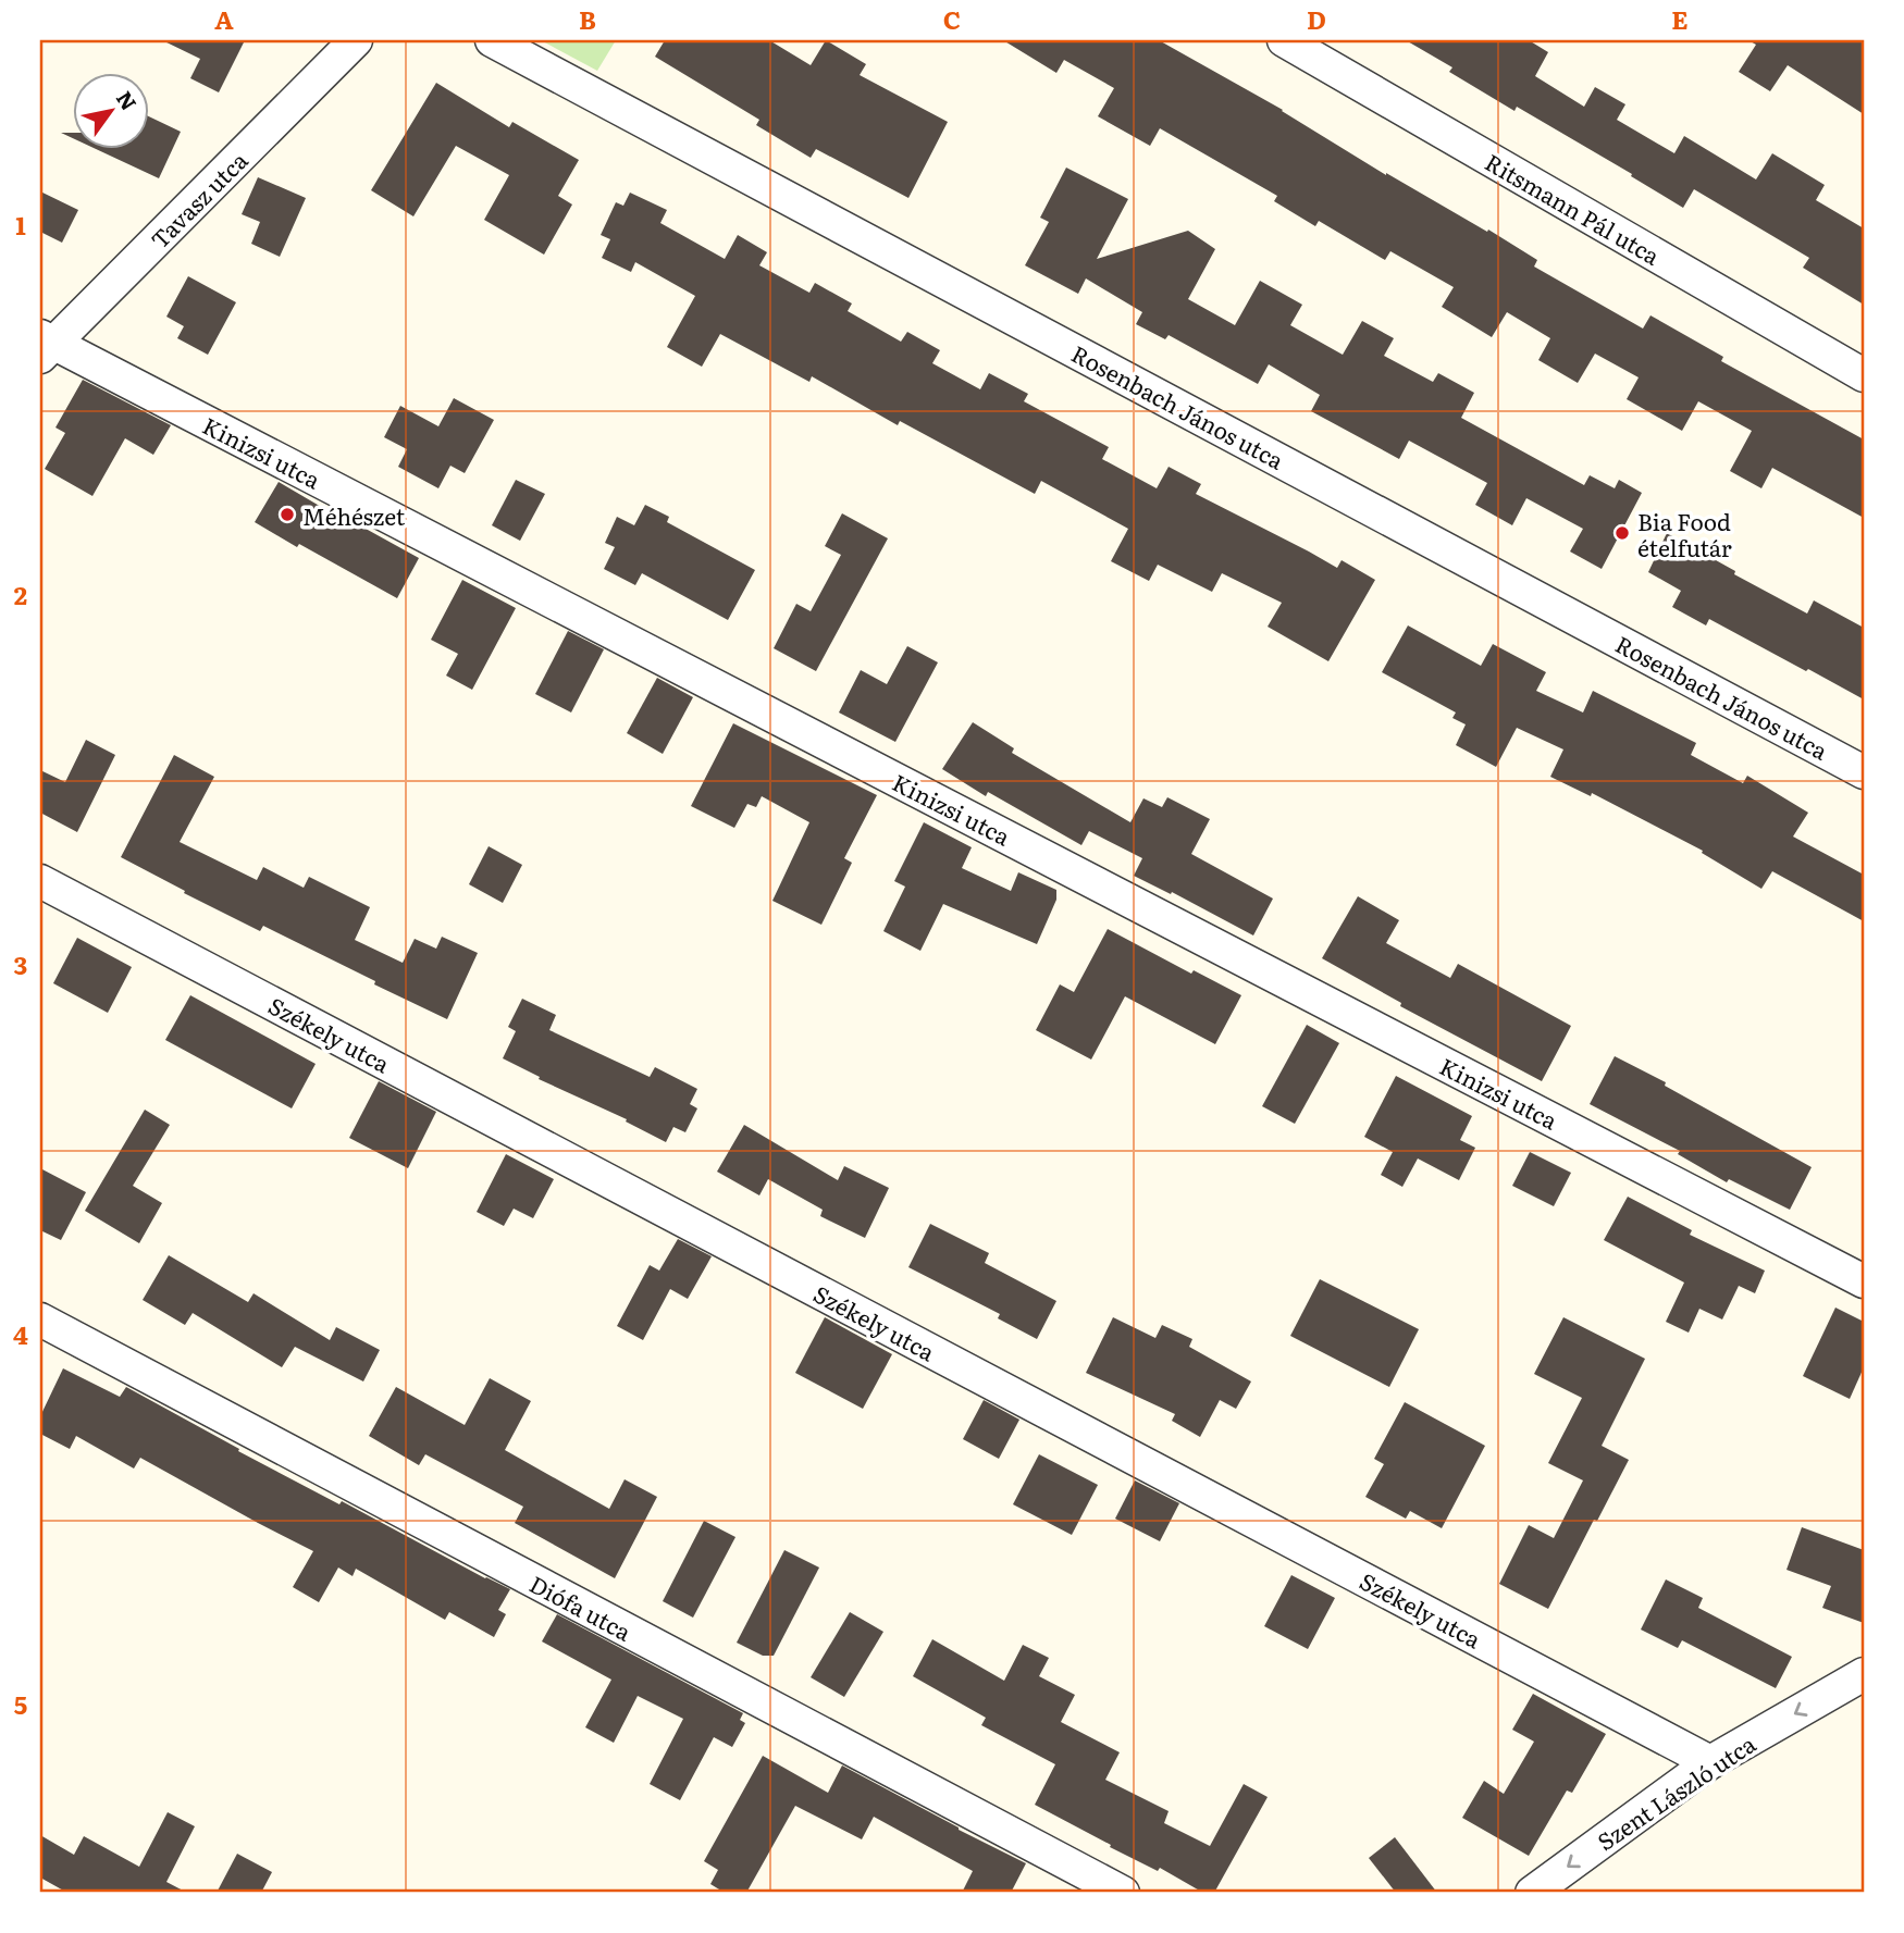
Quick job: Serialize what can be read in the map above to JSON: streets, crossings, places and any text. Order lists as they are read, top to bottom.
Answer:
{
  "streets": {
    "street": [
      "Tavasz utca",
      "Ritsmann Pál utca",
      "Rosenbach János utca",
      "Kinizsi utca",
      "Székely utca",
      "Diófa utca",
      "Szent László utca"
    ]
  },
  "crossings": [
    ["Tavasz utca", "Kinizsi utca"],
    ["Székely utca", "Szent László utca"]
  ],
  "one_way": ["Szent László utca"],
  "places": ["Méhészet", "Bia Food ételfutár"],
  "north": "top right",
  "grid": {
    "columns": [
      "A",
      "B",
      "C",
      "D",
      "E"
    ],
    "rows": [
      "1",
      "2",
      "3",
      "4",
      "5"
    ]
  }
}
